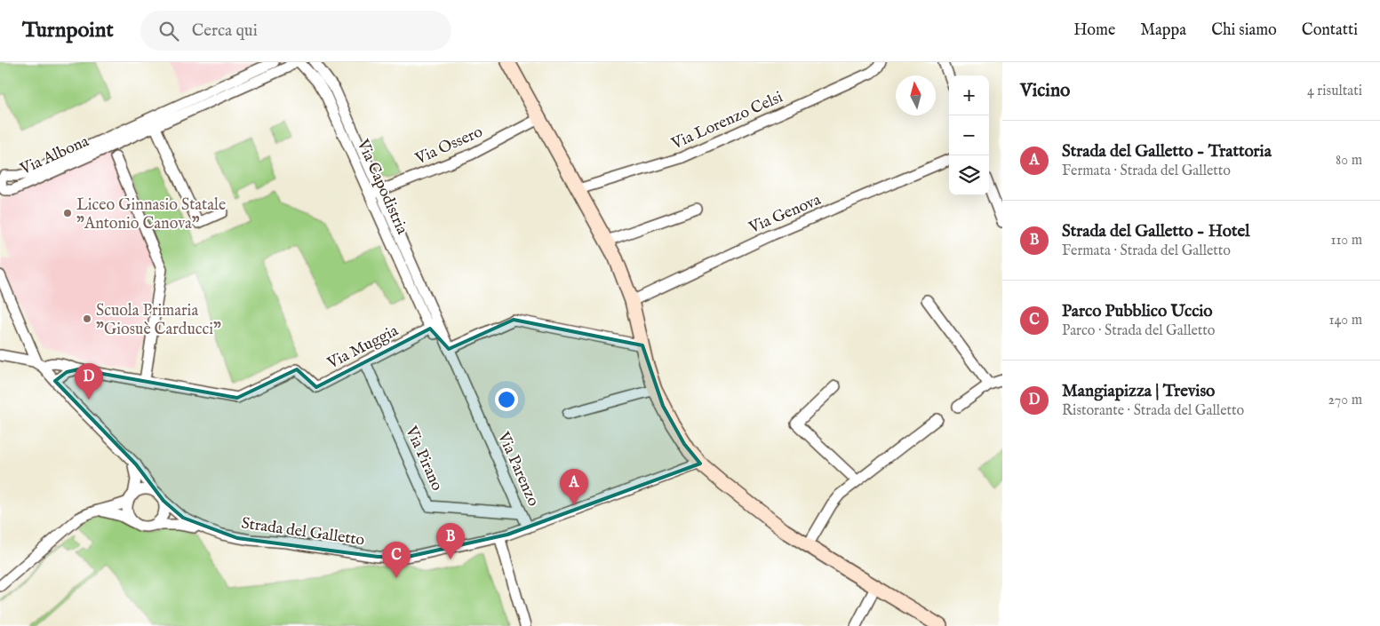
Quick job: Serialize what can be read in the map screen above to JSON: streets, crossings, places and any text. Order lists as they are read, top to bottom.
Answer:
{
  "streets": {
    "street": [
      "Via Lorenzo Celsi",
      "Via Ossero",
      "Via Albona",
      "Via Capodistria",
      "Via Genova",
      "Via Muggia",
      "Via Pirano",
      "Via Parenzo",
      "Strada del Galletto"
    ]
  },
  "crossings": [
    ["Via Ossero", "Via Capodistria"],
    ["Via Albona", "Via Capodistria"],
    ["Via Capodistria", "Via Muggia"],
    ["Via Capodistria", "Via Parenzo"],
    ["Via Muggia", "Via Pirano"],
    ["Via Muggia", "Via Parenzo"],
    ["Via Pirano", "Via Parenzo"],
    ["Via Parenzo", "Strada del Galletto"]
  ],
  "places": ["Liceo Ginnasio Statale \"Antonio Canova\"", "Scuola Primaria \"Giosuè Carducci\""],
  "north": "top",
  "page": {
    "header": "Turnpoint",
    "search": "Cerca qui",
    "nav": [
      "Home",
      "Mappa",
      "Chi siamo",
      "Contatti"
    ],
    "heading": ["Vicino", "4 risultati"],
    "map_buttons": ["+", "−"],
    "list": [
      {
        "mark": "A",
        "name": "Strada del Galletto - Trattoria",
        "note": "Fermata · Strada del Galletto",
        "value": "80 m"
      },
      {
        "mark": "B",
        "name": "Strada del Galletto - Hotel",
        "note": "Fermata · Strada del Galletto",
        "value": "110 m"
      },
      {
        "mark": "C",
        "name": "Parco Pubblico Uccio",
        "note": "Parco · Strada del Galletto",
        "value": "140 m"
      },
      {
        "mark": "D",
        "name": "Mangiapizza | Treviso",
        "note": "Ristorante · Strada del Galletto",
        "value": "270 m"
      }
    ],
    "pins": [
      "D",
      "A",
      "B",
      "C"
    ]
  }
}
